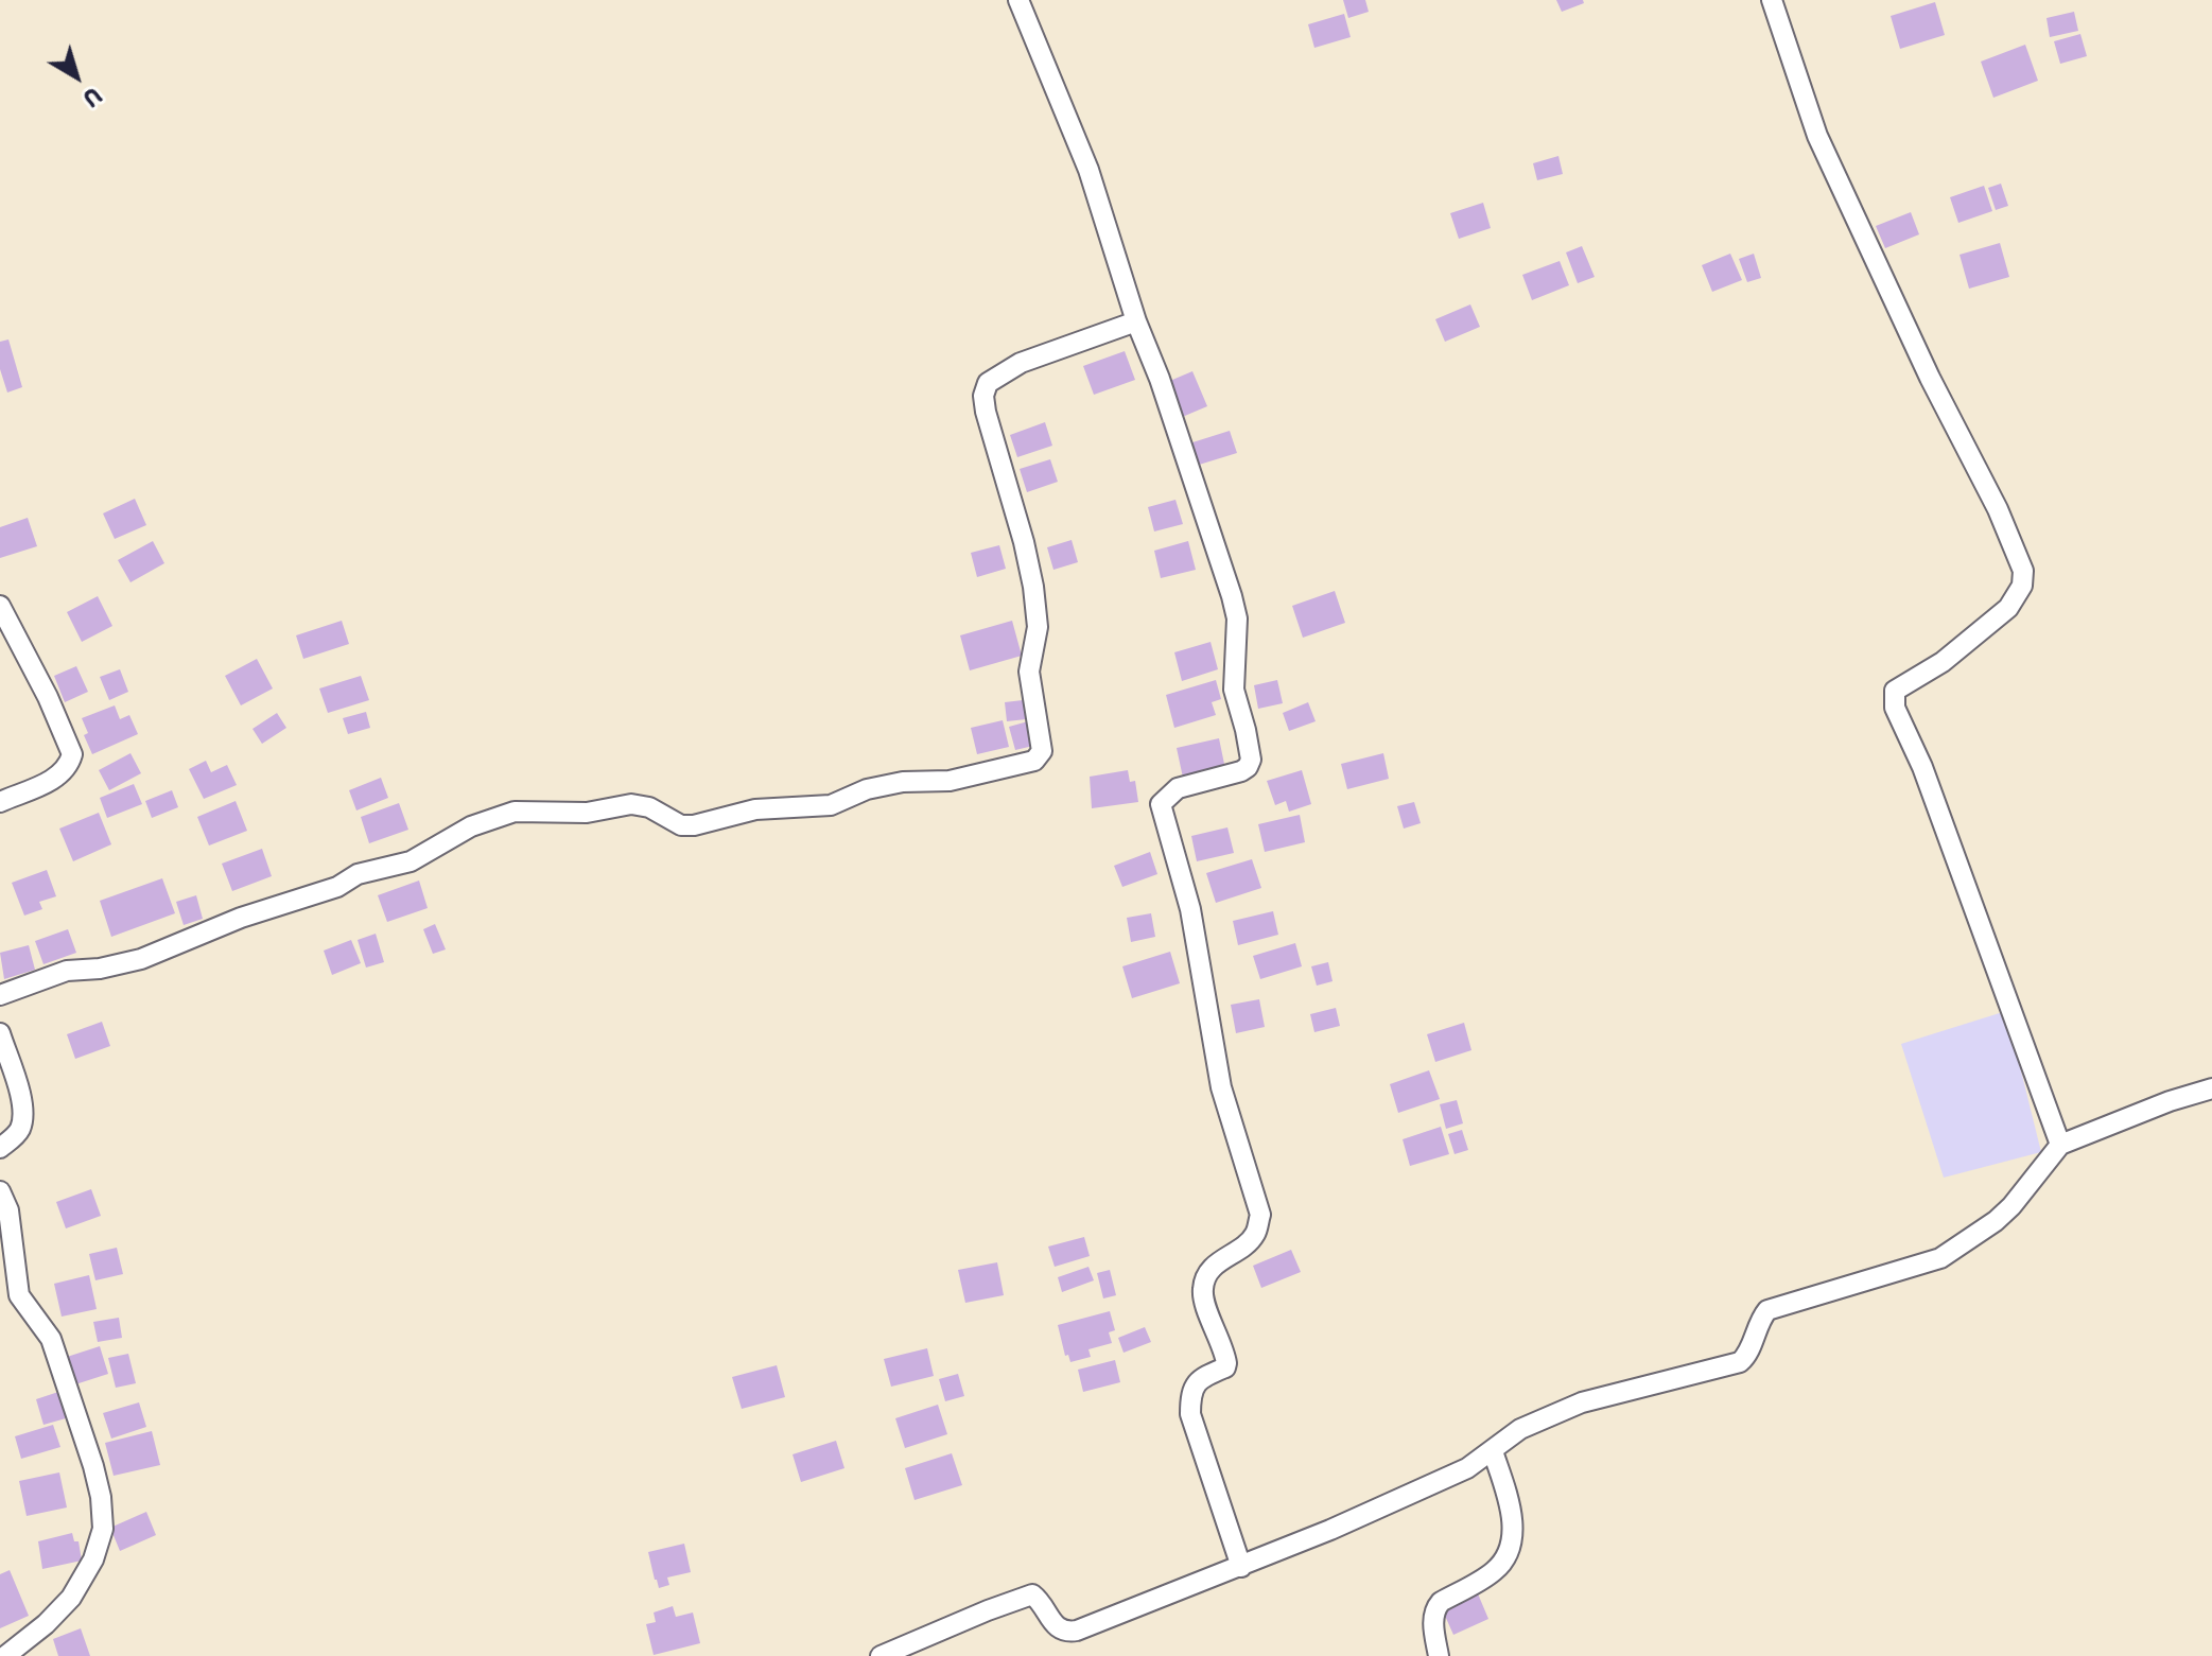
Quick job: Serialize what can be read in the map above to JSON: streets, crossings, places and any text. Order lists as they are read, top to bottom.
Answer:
{
  "north": "bottom right"
}
